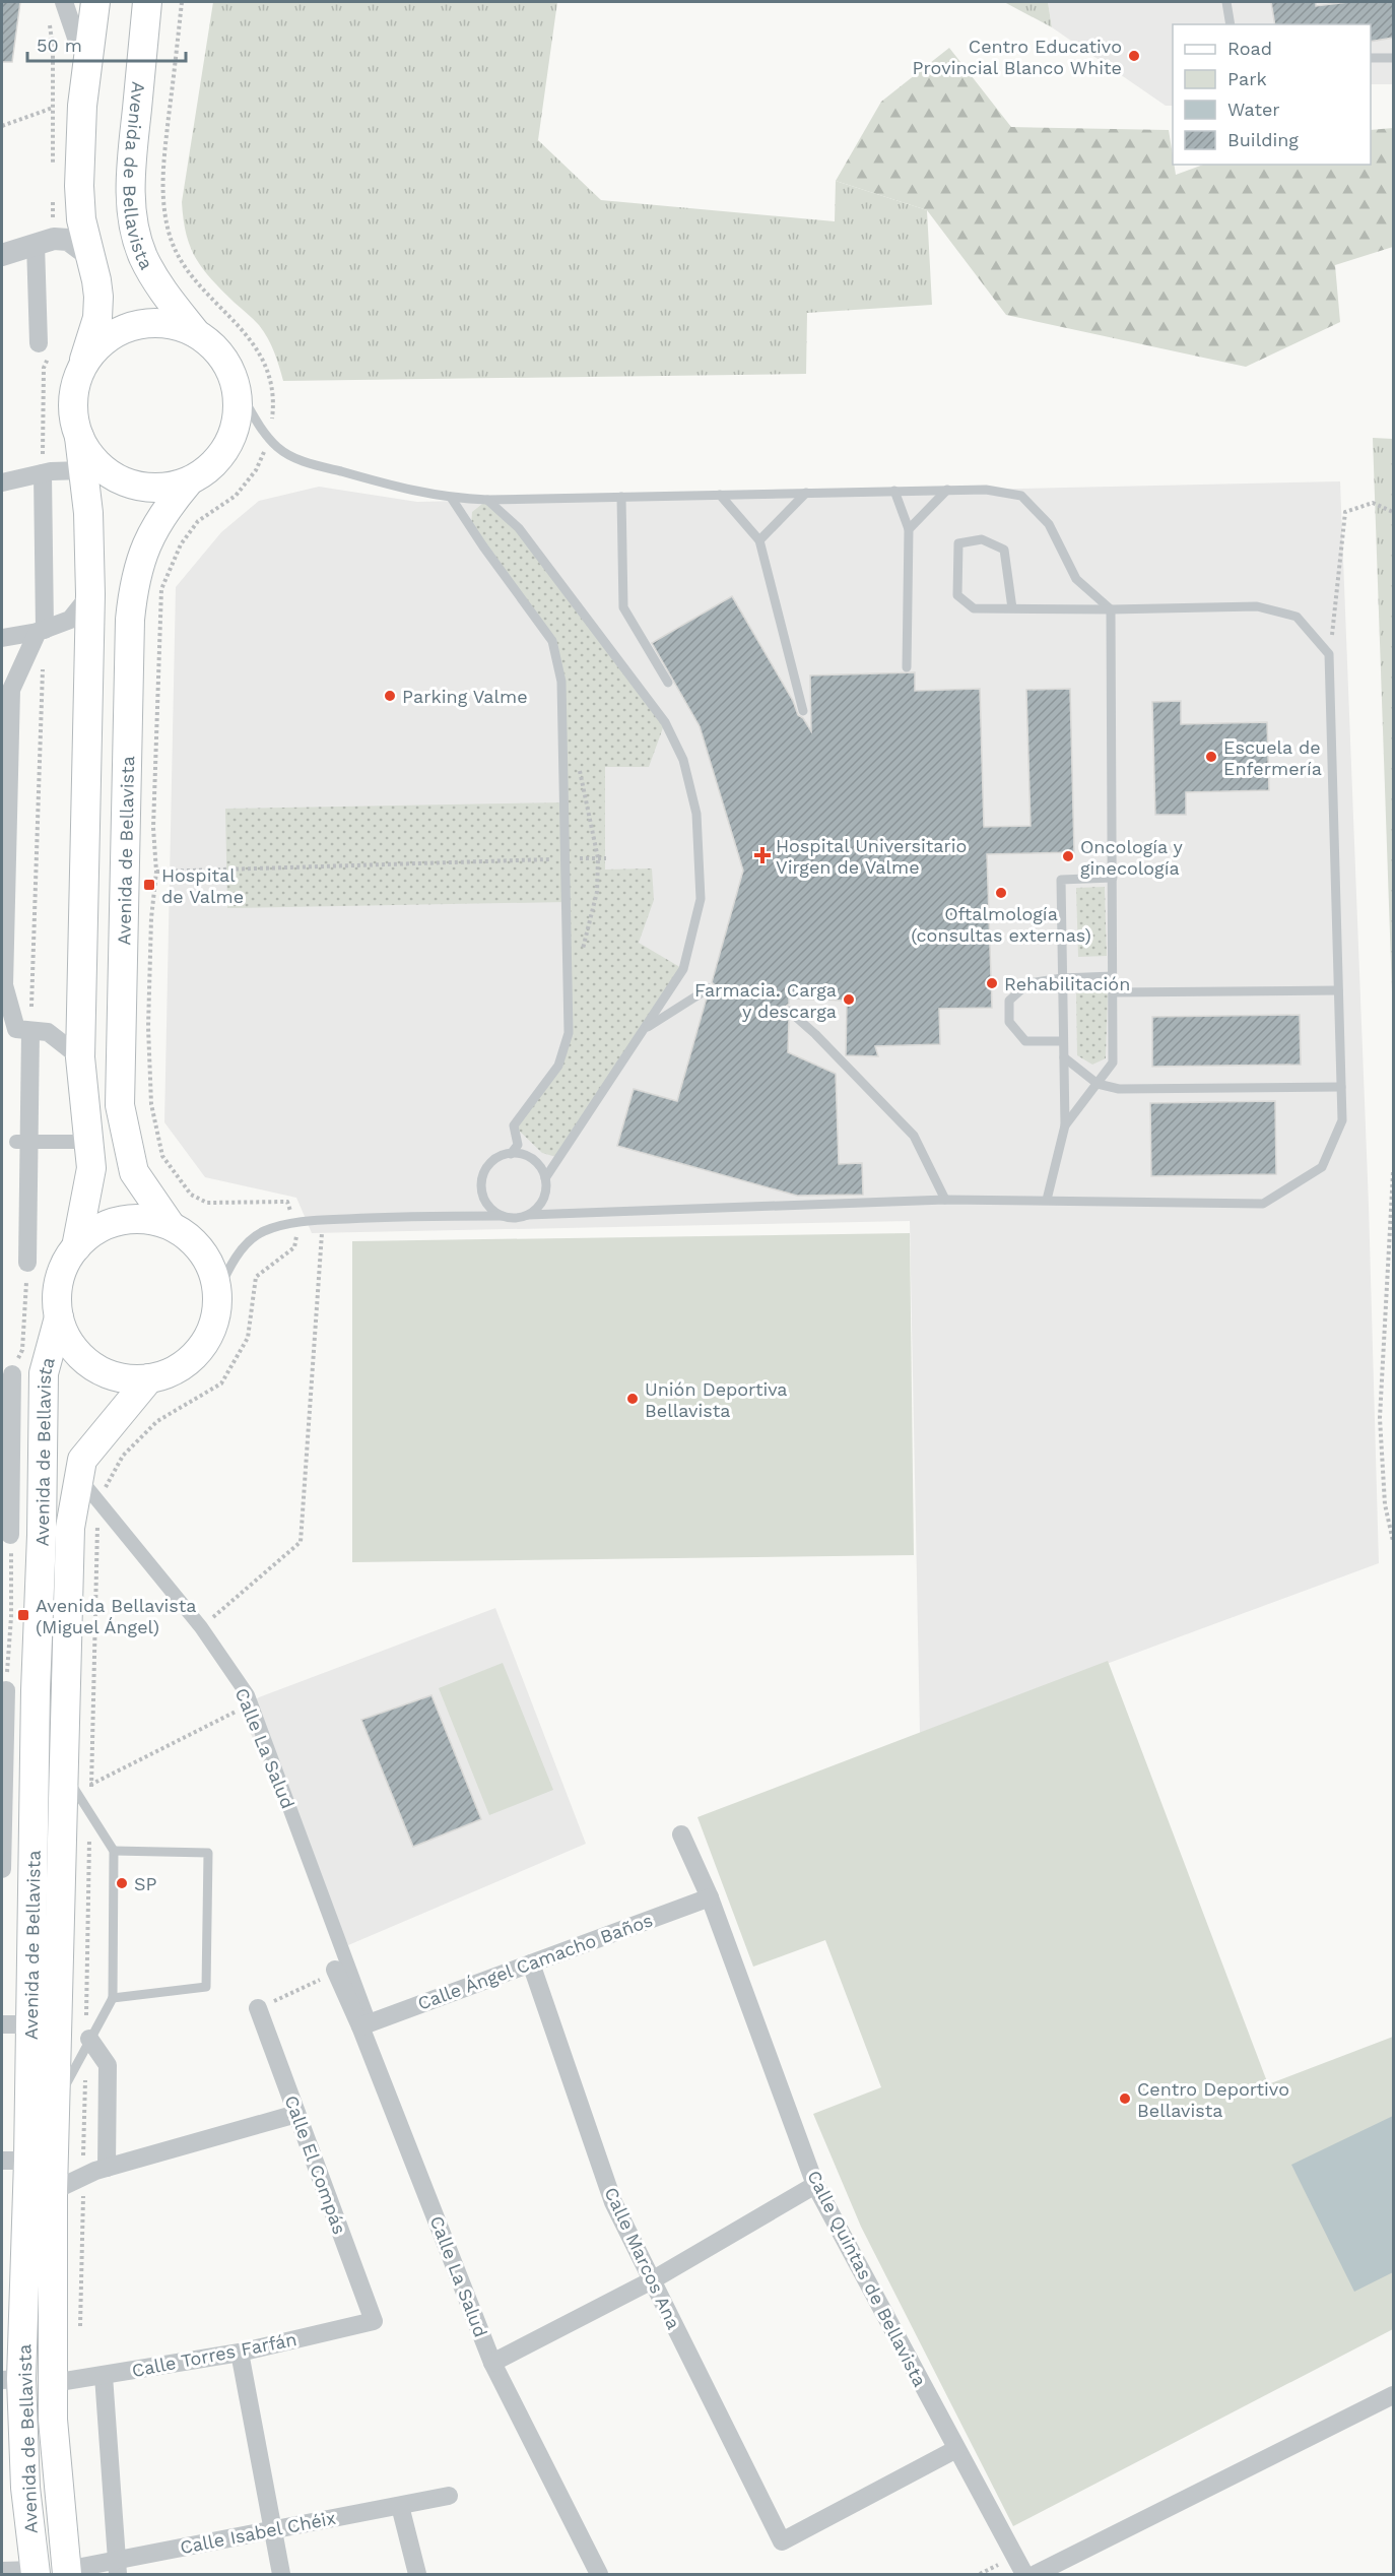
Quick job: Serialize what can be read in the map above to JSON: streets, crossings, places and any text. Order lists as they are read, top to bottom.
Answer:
{
  "streets": {
    "main road": ["Avenida de Bellavista"],
    "street": [
      "Calle La Salud",
      "Calle Ángel Camacho Baños",
      "Calle El Compás",
      "Calle Marcos Ana",
      "Calle Quintas de Bellavista",
      "Calle Torres Farfán",
      "Calle Isabel Chéix"
    ]
  },
  "crossings": [
    ["Avenida de Bellavista", "Calle La Salud"],
    ["Avenida de Bellavista", "Calle Torres Farfán"],
    ["Avenida de Bellavista", "Calle Isabel Chéix"],
    ["Calle La Salud", "Calle Ángel Camacho Baños"],
    ["Calle Ángel Camacho Baños", "Calle Marcos Ana"],
    ["Calle Ángel Camacho Baños", "Calle Quintas de Bellavista"],
    ["Calle El Compás", "Calle Torres Farfán"],
    ["Calle Marcos Ana", "Calle Quintas de Bellavista"]
  ],
  "places": {
    "other": [
      "Centro Educativo Provincial Blanco White",
      "Parking Valme",
      "Escuela de Enfermería",
      "Oncología y ginecología",
      "Oftalmología (consultas externas)",
      "Rehabilitación",
      "Farmacia. Carga y descarga",
      "Unión Deportiva Bellavista",
      "SP",
      "Centro Deportivo Bellavista"
    ],
    "health": ["Hospital Universitario Virgen de Valme"],
    "transit": ["Hospital de Valme", "Avenida Bellavista (Miguel Ángel)"]
  },
  "legend": [
    "Road",
    "Park",
    "Water",
    "Building"
  ],
  "scale_bar": "50 m"
}
